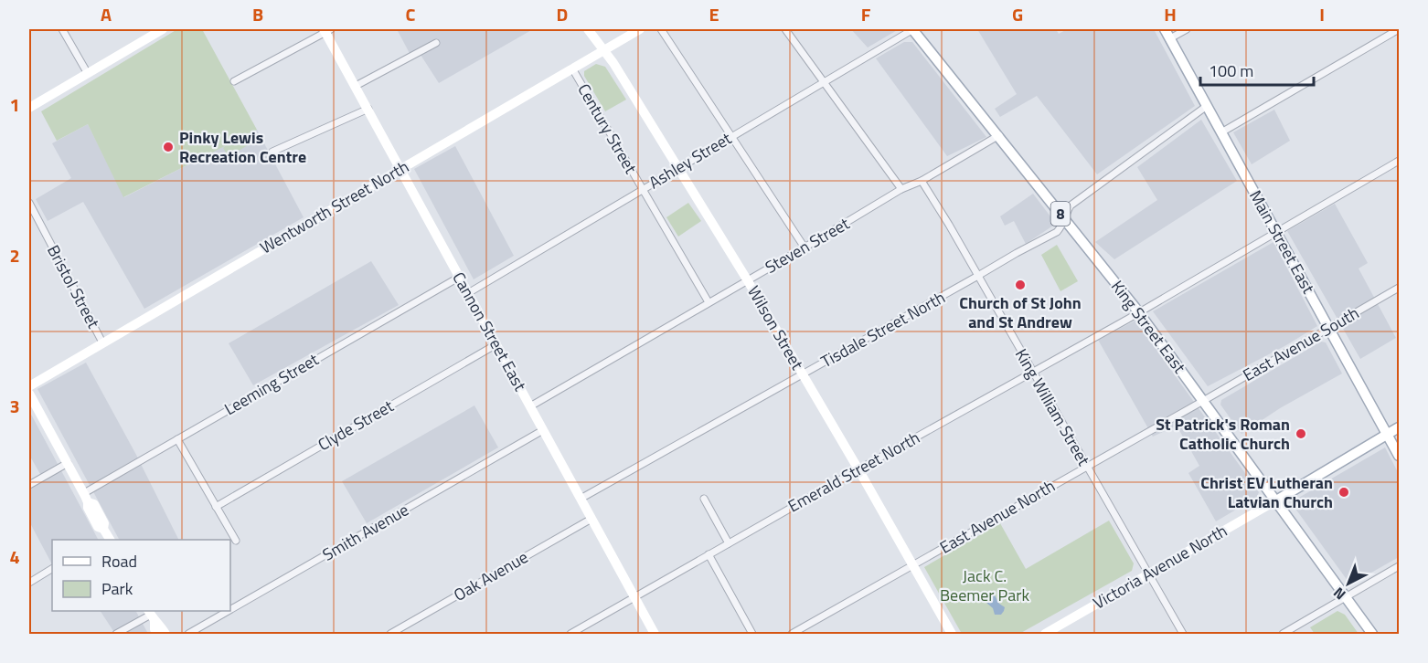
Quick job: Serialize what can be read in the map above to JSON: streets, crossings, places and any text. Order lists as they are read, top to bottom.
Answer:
{
  "streets": {
    "main road": [
      "Wentworth Street North",
      "8",
      "Main Street East",
      "King Street East",
      "Wilson Street",
      "Cannon Street East",
      "Victoria Avenue North"
    ],
    "street": [
      "Century Street",
      "Ashley Street",
      "Steven Street",
      "Bristol Street",
      "Tisdale Street North",
      "East Avenue South",
      "Leeming Street",
      "King William Street",
      "Clyde Street",
      "Emerald Street North",
      "East Avenue North",
      "Smith Avenue",
      "Oak Avenue"
    ]
  },
  "crossings": [
    ["Century Street", "Ashley Street"],
    ["Century Street", "Wentworth Street North"],
    ["Century Street", "Steven Street"],
    ["Ashley Street", "King Street East"],
    ["Ashley Street", "Wilson Street"],
    ["Ashley Street", "Cannon Street East"],
    ["Wentworth Street North", "Bristol Street"],
    ["Wentworth Street North", "Wilson Street"],
    ["Wentworth Street North", "Cannon Street East"],
    ["Main Street East", "Tisdale Street North"],
    ["Main Street East", "East Avenue South"],
    ["Main Street East", "Emerald Street North"],
    ["Main Street East", "Victoria Avenue North"],
    ["Steven Street", "King Street East"],
    ["Steven Street", "Wilson Street"],
    ["Steven Street", "Cannon Street East"],
    ["Steven Street", "King William Street"],
    ["King Street East", "Tisdale Street North"],
    ["King Street East", "East Avenue South"],
    ["King Street East", "Emerald Street North"],
    ["King Street East", "East Avenue North"],
    ["King Street East", "Victoria Avenue North"],
    ["Wilson Street", "Tisdale Street North"],
    ["Wilson Street", "Emerald Street North"],
    ["Wilson Street", "East Avenue North"],
    ["Tisdale Street North", "Cannon Street East"],
    ["Tisdale Street North", "King William Street"],
    ["Cannon Street East", "Leeming Street"],
    ["Cannon Street East", "Clyde Street"],
    ["Cannon Street East", "Emerald Street North"],
    ["Cannon Street East", "Smith Avenue"],
    ["Cannon Street East", "Oak Avenue"],
    ["East Avenue South", "East Avenue North"],
    ["King William Street", "Emerald Street North"],
    ["King William Street", "East Avenue North"],
    ["King William Street", "Victoria Avenue North"]
  ],
  "parks": ["Jack C. Beemer Park"],
  "places": [
    "Pinky Lewis Recreation Centre",
    "Church of St John and St Andrew",
    "St Patrick's Roman Catholic Church",
    "Christ EV Lutheran Latvian Church"
  ],
  "legend": ["Road", "Park"],
  "scale_bar": "100 m",
  "north": "bottom left",
  "grid": {
    "columns": [
      "A",
      "B",
      "C",
      "D",
      "E",
      "F",
      "G",
      "H",
      "I"
    ],
    "rows": [
      "1",
      "2",
      "3",
      "4"
    ]
  }
}
